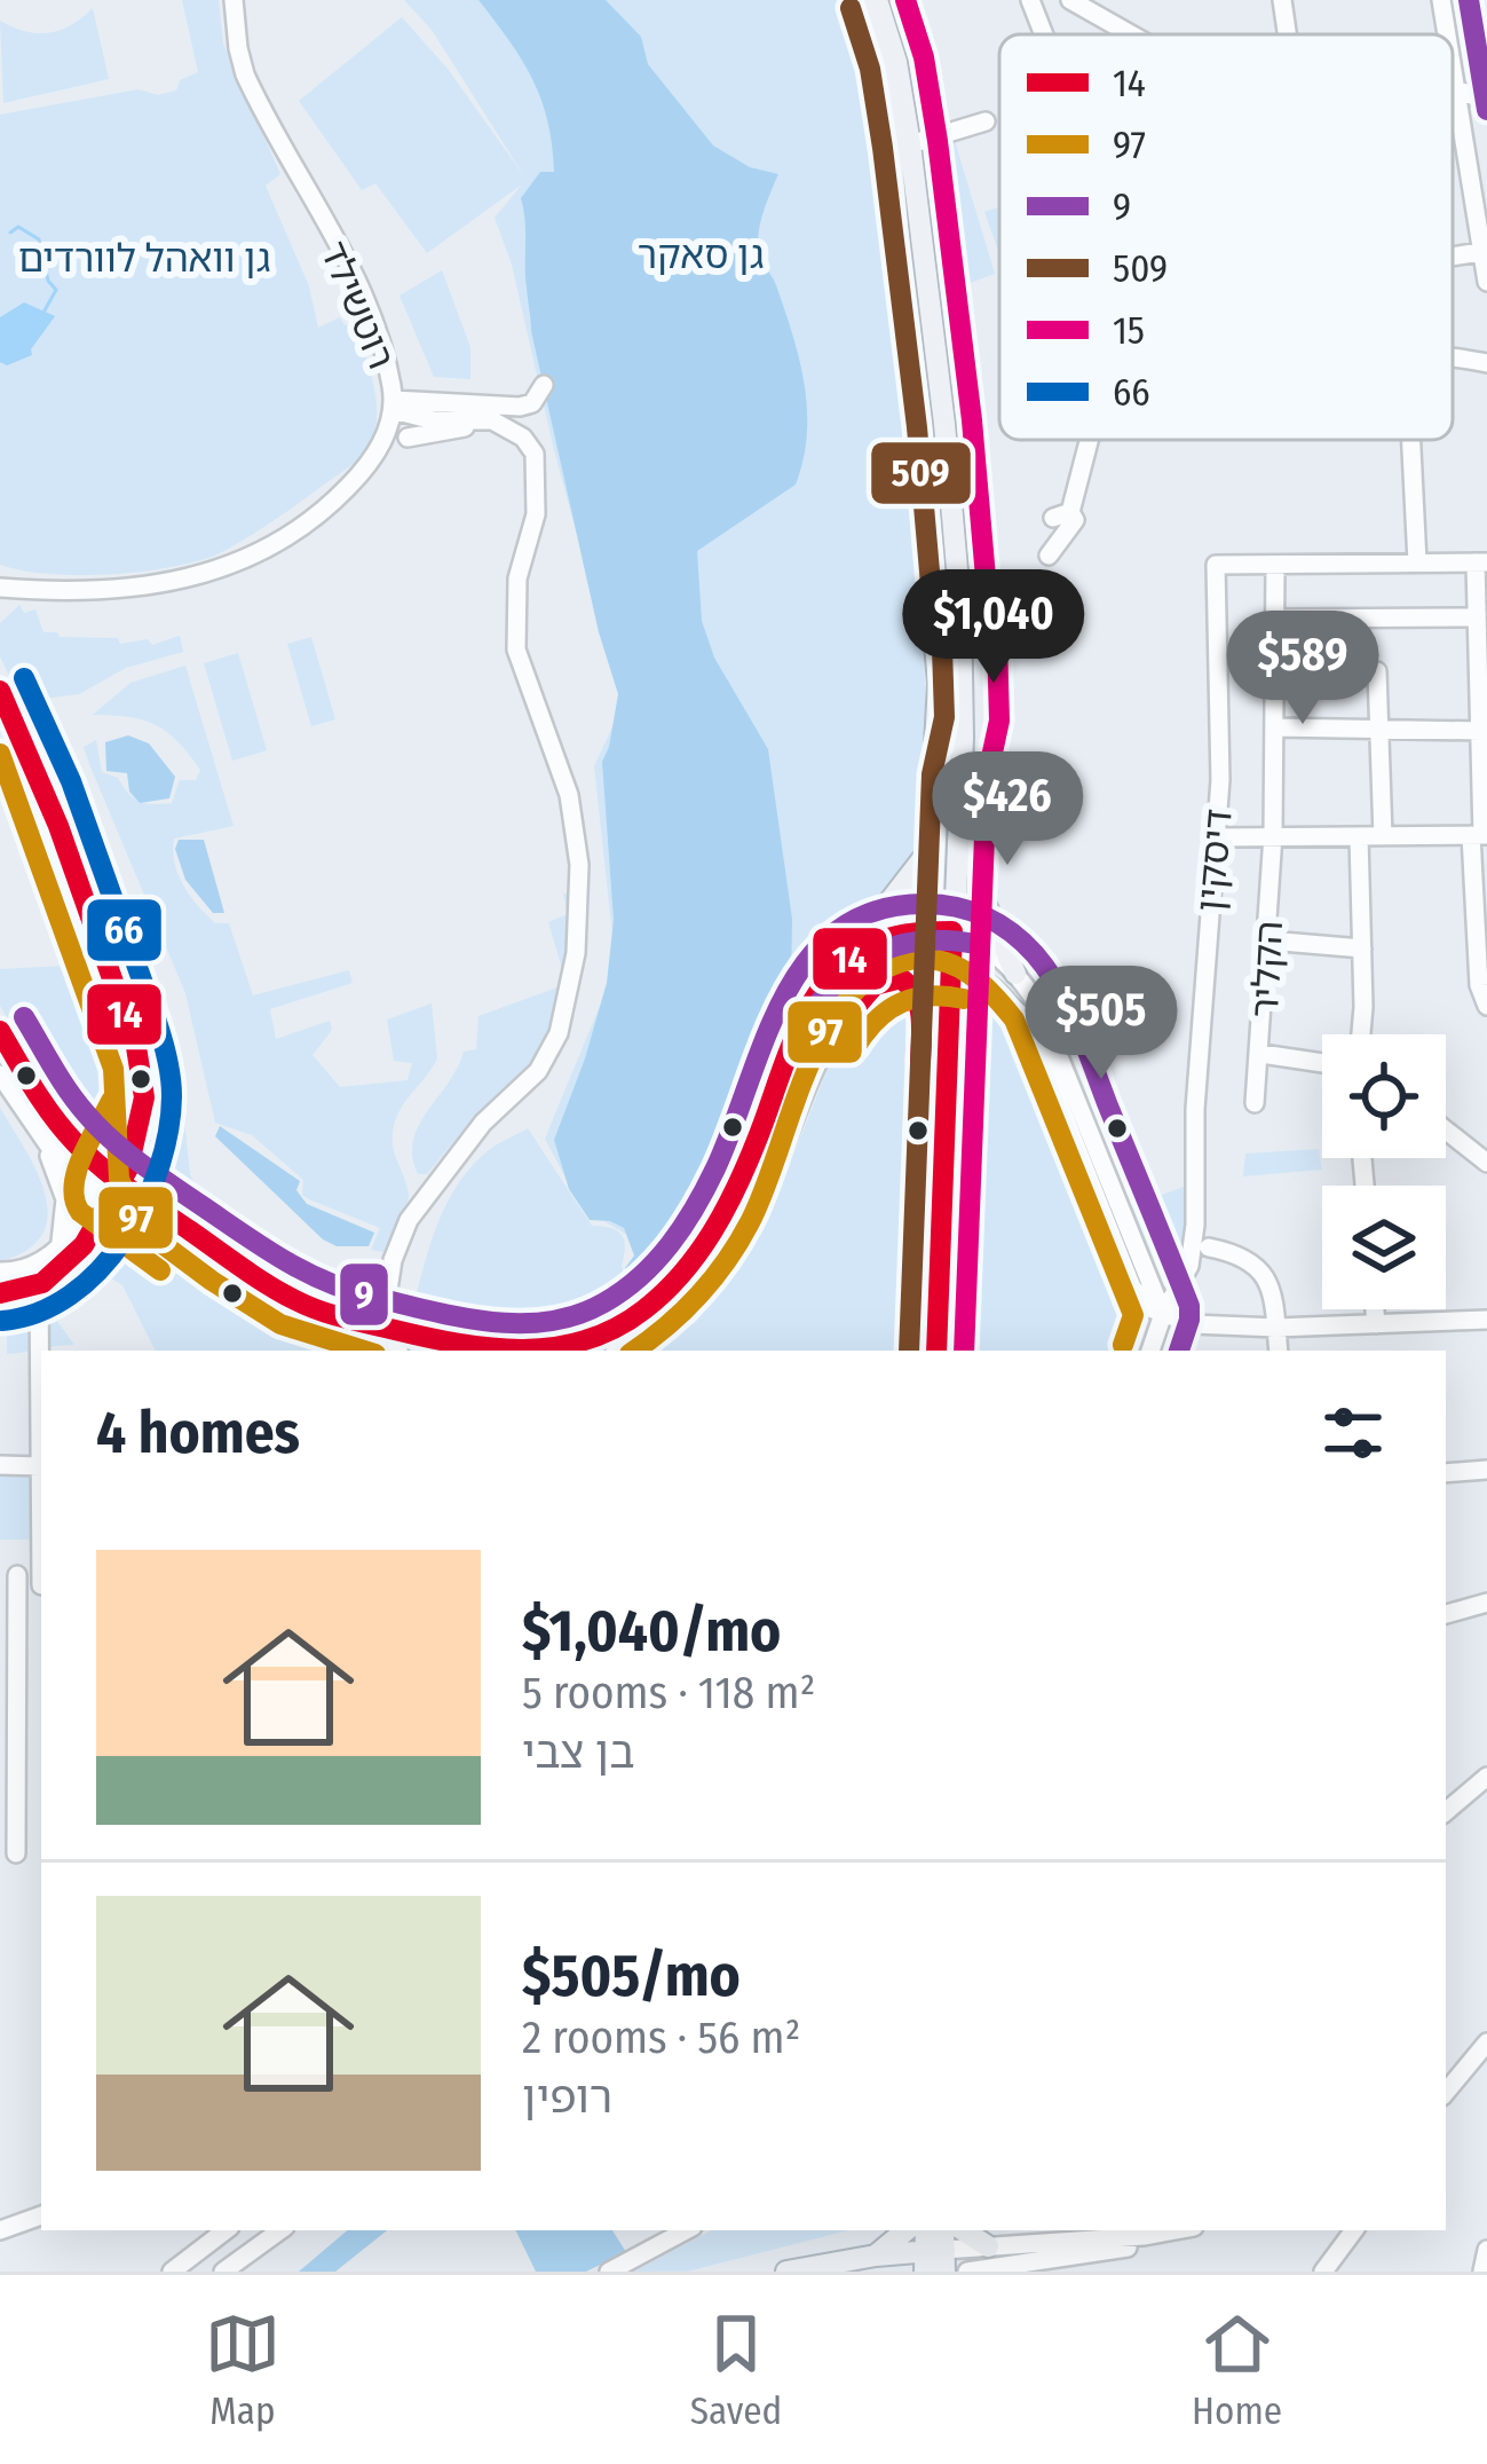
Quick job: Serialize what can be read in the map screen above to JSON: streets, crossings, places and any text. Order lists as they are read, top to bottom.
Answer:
{
  "streets": {
    "street": ["רוטשילד", "דיסקין", "הקליר"]
  },
  "crossings": [
    ["דיסקין", "הקליר"]
  ],
  "parks": ["גן סאקר", "גן וואהל לוורדים"],
  "lines": [
    "transit line 9",
    "transit line 15",
    "transit line 509",
    "transit line 66",
    "transit line 14",
    "transit line 97"
  ],
  "legend": [
    "14",
    "97",
    "9",
    "509",
    "15",
    "66"
  ],
  "page": {
    "price": [
      "$1,040",
      "$589",
      "$426",
      "$505"
    ],
    "heading": "4 homes",
    "list": [
      {
        "name": "$1,040/mo",
        "note": "5 rooms · 118 m² · בן צבי"
      },
      {
        "name": "$505/mo",
        "note": "2 rooms · 56 m² · רופין"
      }
    ],
    "tabs": ["Map", "Saved", "Home"]
  }
}
